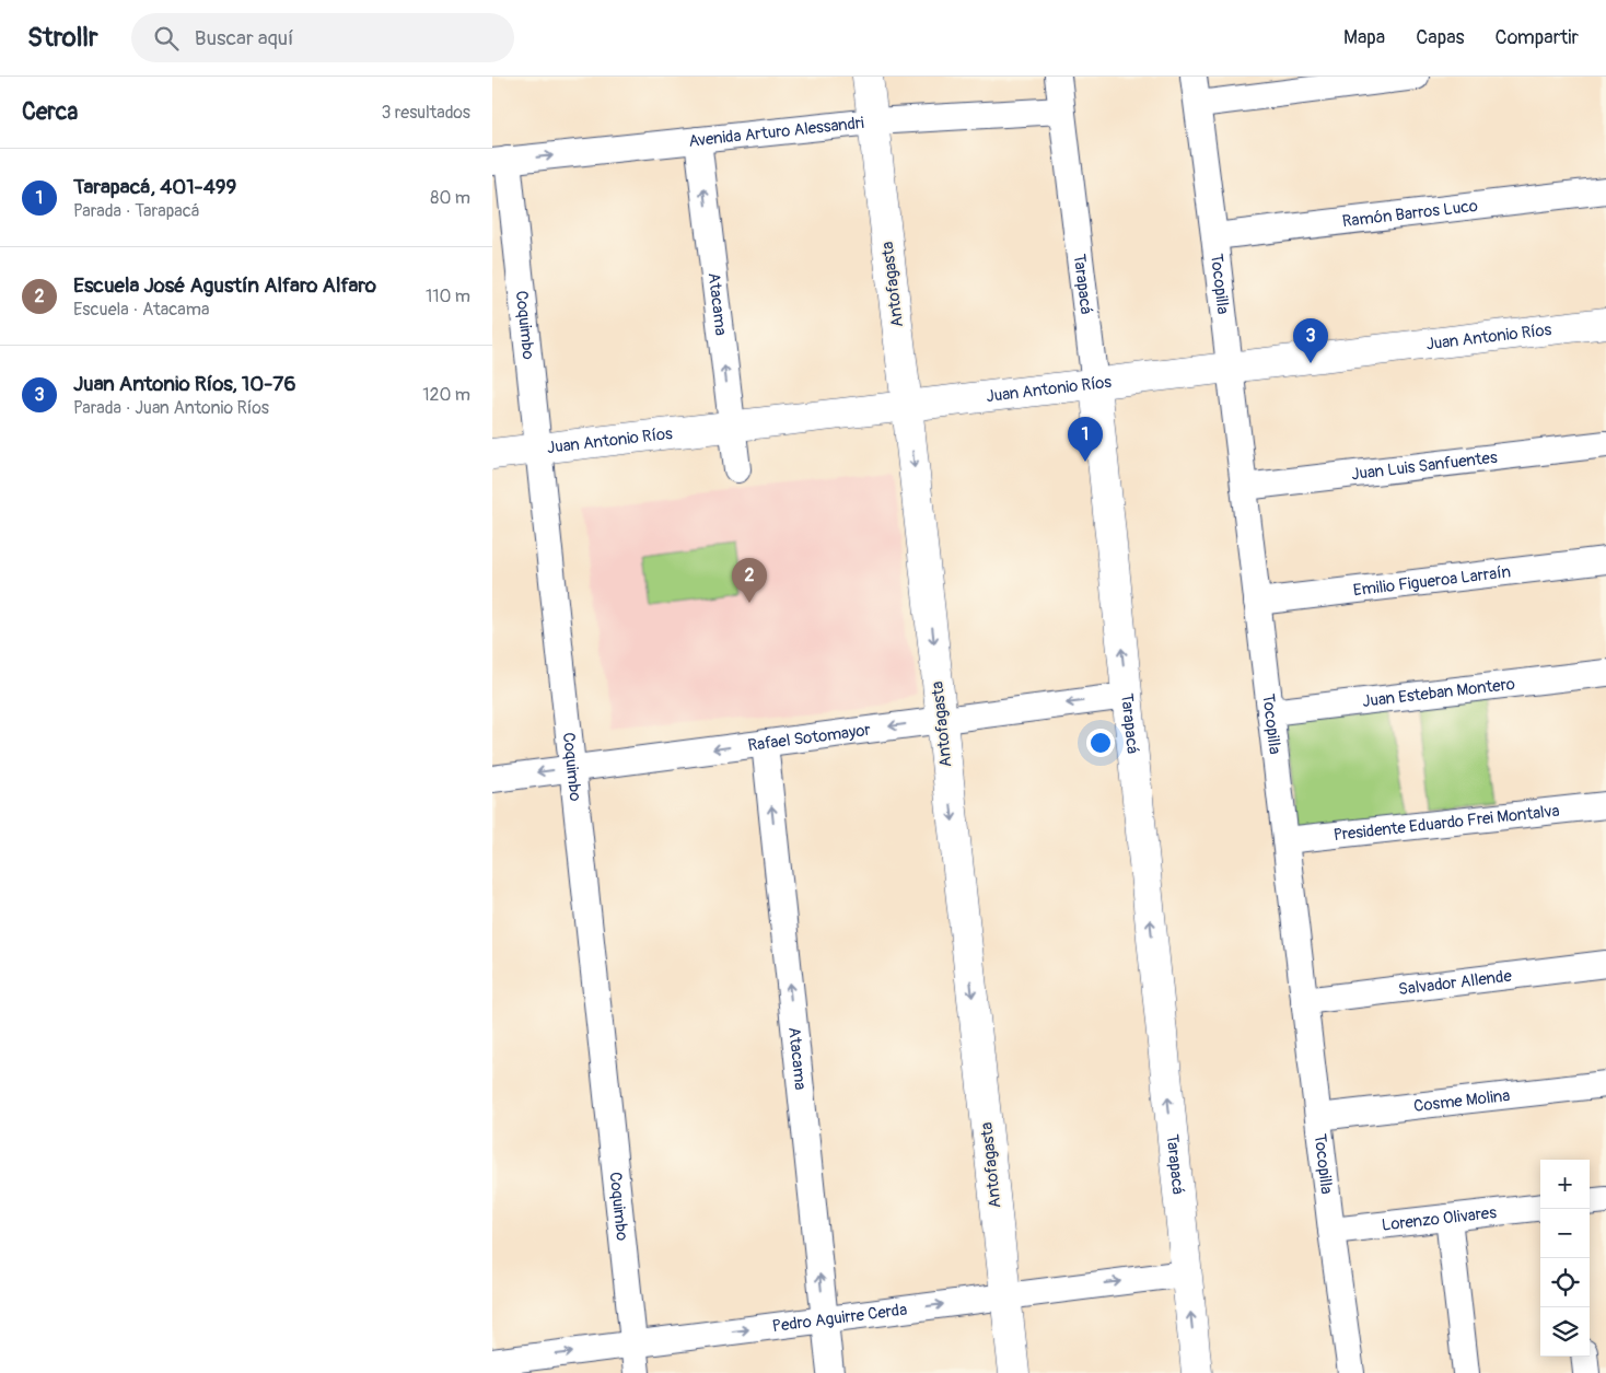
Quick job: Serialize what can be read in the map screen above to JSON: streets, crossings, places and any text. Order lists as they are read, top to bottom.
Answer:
{
  "streets": {
    "main road": ["Antofagasta", "Tarapacá", "Juan Antonio Ríos"],
    "street": [
      "Avenida Arturo Alessandri",
      "Ramón Barros Luco",
      "Tocopilla",
      "Atacama",
      "Coquimbo",
      "Juan Luis Sanfuentes",
      "Emilio Figueroa Larraín",
      "Juan Esteban Montero",
      "Rafael Sotomayor",
      "Presidente Eduardo Frei Montalva",
      "Salvador Allende",
      "Cosme Molina",
      "Lorenzo Olivares",
      "Pedro Aguirre Cerda"
    ]
  },
  "crossings": [
    ["Avenida Arturo Alessandri", "Antofagasta"],
    ["Avenida Arturo Alessandri", "Tarapacá"],
    ["Avenida Arturo Alessandri", "Atacama"],
    ["Avenida Arturo Alessandri", "Coquimbo"],
    ["Ramón Barros Luco", "Tocopilla"],
    ["Antofagasta", "Juan Antonio Ríos"],
    ["Antofagasta", "Rafael Sotomayor"],
    ["Antofagasta", "Pedro Aguirre Cerda"],
    ["Tarapacá", "Juan Antonio Ríos"],
    ["Tarapacá", "Rafael Sotomayor"],
    ["Tarapacá", "Pedro Aguirre Cerda"],
    ["Tocopilla", "Juan Antonio Ríos"],
    ["Tocopilla", "Juan Luis Sanfuentes"],
    ["Tocopilla", "Emilio Figueroa Larraín"],
    ["Tocopilla", "Juan Esteban Montero"],
    ["Tocopilla", "Presidente Eduardo Frei Montalva"],
    ["Tocopilla", "Salvador Allende"],
    ["Tocopilla", "Cosme Molina"],
    ["Tocopilla", "Lorenzo Olivares"],
    ["Atacama", "Juan Antonio Ríos"],
    ["Atacama", "Rafael Sotomayor"],
    ["Atacama", "Pedro Aguirre Cerda"],
    ["Coquimbo", "Juan Antonio Ríos"],
    ["Coquimbo", "Rafael Sotomayor"],
    ["Coquimbo", "Pedro Aguirre Cerda"]
  ],
  "one_way": [
    "Avenida Arturo Alessandri",
    "Antofagasta",
    "Tarapacá",
    "Atacama",
    "Rafael Sotomayor",
    "Pedro Aguirre Cerda"
  ],
  "page": {
    "header": "Strollr",
    "search": "Buscar aquí",
    "nav": ["Mapa", "Capas", "Compartir"],
    "heading": ["Cerca", "3 resultados"],
    "list": [
      {
        "mark": "1",
        "name": "Tarapacá, 401-499",
        "note": "Parada · Tarapacá",
        "value": "80 m"
      },
      {
        "mark": "2",
        "name": "Escuela José Agustín Alfaro Alfaro",
        "note": "Escuela · Atacama",
        "value": "110 m"
      },
      {
        "mark": "3",
        "name": "Juan Antonio Ríos, 10-76",
        "note": "Parada · Juan Antonio Ríos",
        "value": "120 m"
      }
    ],
    "pins": ["3", "1", "2"],
    "map_buttons": ["+", "−"]
  }
}
